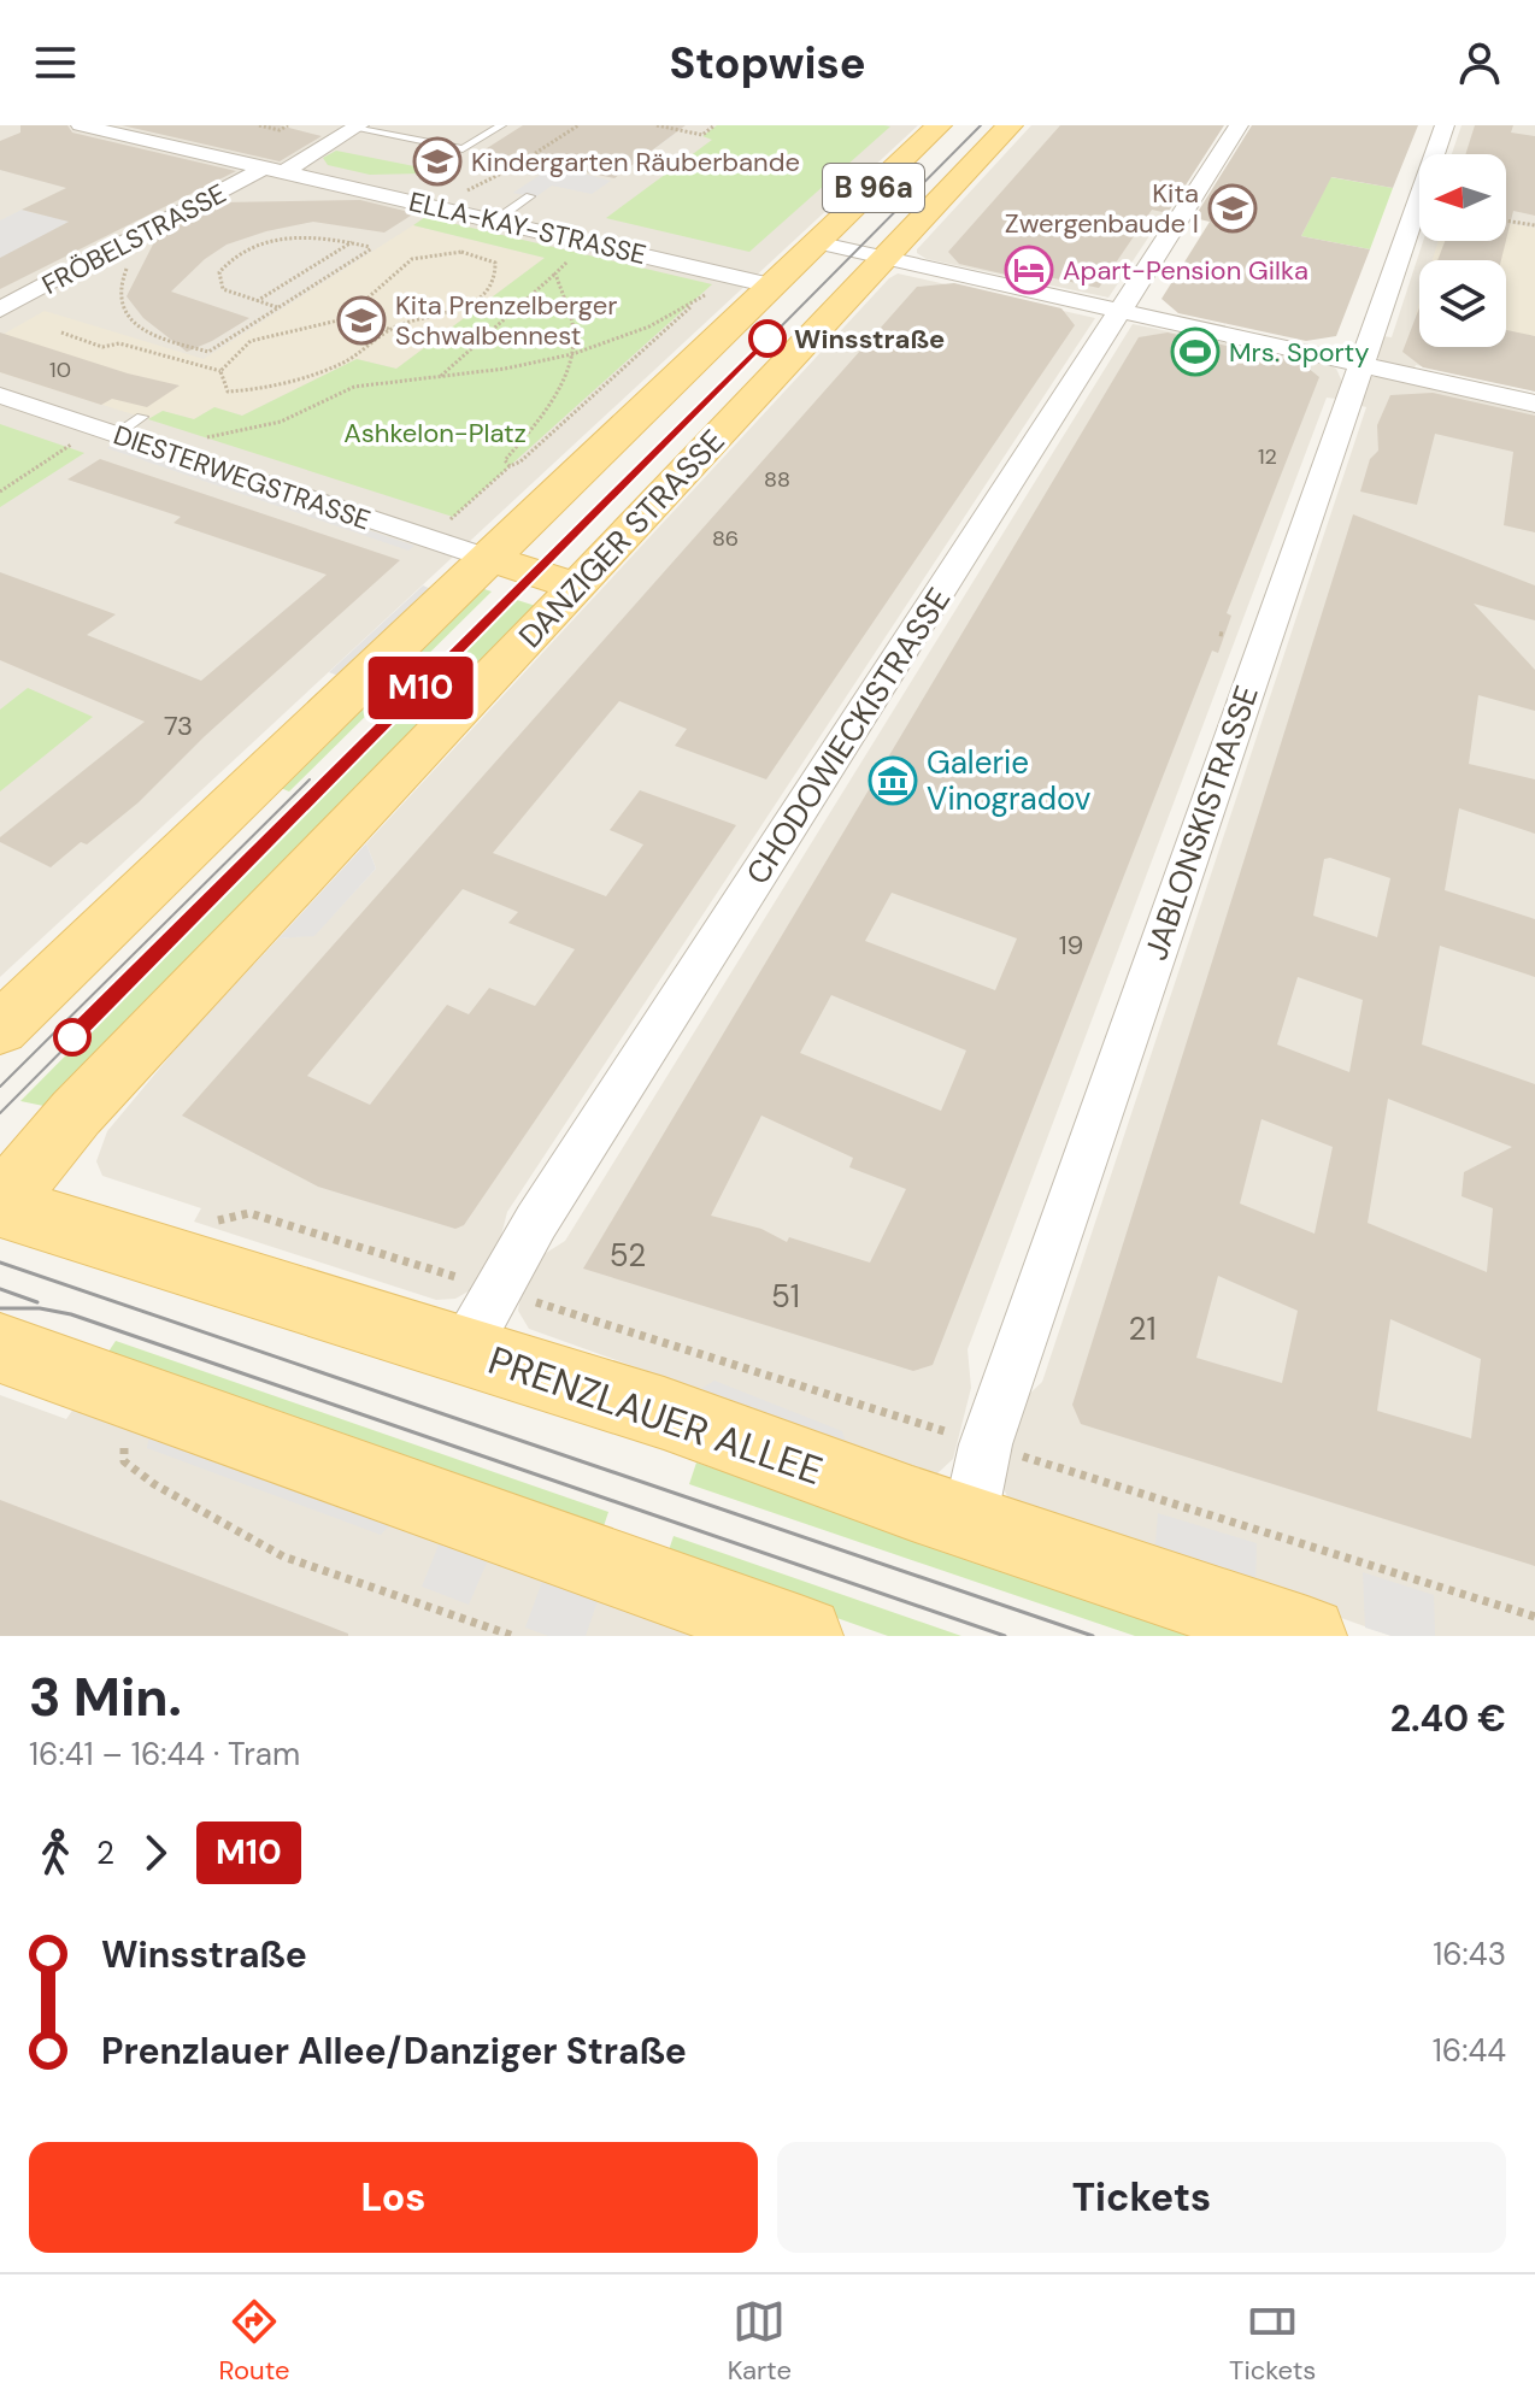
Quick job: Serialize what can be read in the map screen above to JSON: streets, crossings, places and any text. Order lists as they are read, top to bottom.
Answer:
{
  "streets": {
    "main road": ["B 96a", "DANZIGER STRASSE", "PRENZLAUER ALLEE"],
    "street": [
      "ELLA-KAY-STRASSE",
      "FRÖBELSTRASSE",
      "DIESTERWEGSTRASSE",
      "CHODOWIECKISTRASSE",
      "JABLONSKISTRASSE"
    ]
  },
  "crossings": [
    ["B 96a", "ELLA-KAY-STRASSE"],
    ["B 96a", "DIESTERWEGSTRASSE"],
    ["ELLA-KAY-STRASSE", "FRÖBELSTRASSE"],
    ["DANZIGER STRASSE", "PRENZLAUER ALLEE"],
    ["CHODOWIECKISTRASSE", "PRENZLAUER ALLEE"],
    ["JABLONSKISTRASSE", "PRENZLAUER ALLEE"]
  ],
  "parks": ["Ashkelon-Platz"],
  "places": {
    "school or university": ["Kindergarten Räuberbande", "Kita Zwergenbaude I", "Kita Prenzelberger Schwalbennest"],
    "hotel": ["Apart-Pension Gilka"],
    "other": ["Winsstraße"],
    "sports": ["Mrs. Sporty"],
    "museum": ["Galerie Vinogradov"]
  },
  "lines": ["tram line M10"],
  "house_numbers": [
    "10",
    "12",
    "88",
    "86",
    "73",
    "19",
    "52",
    "51",
    "21"
  ],
  "north": "left",
  "page": {
    "header": "Stopwise",
    "on_map": "M10",
    "heading": ["3 Min.", "16:41 – 16:44 · Tram", "2.40 €"],
    "legs": ["2", "M10"],
    "list": [
      {
        "name": "Winsstraße",
        "value": "16:43"
      },
      {
        "name": "Prenzlauer Allee/Danziger Straße",
        "value": "16:44"
      }
    ],
    "buttons": ["Los", "Tickets"],
    "tabs": ["Route", "Karte", "Tickets"]
  }
}
